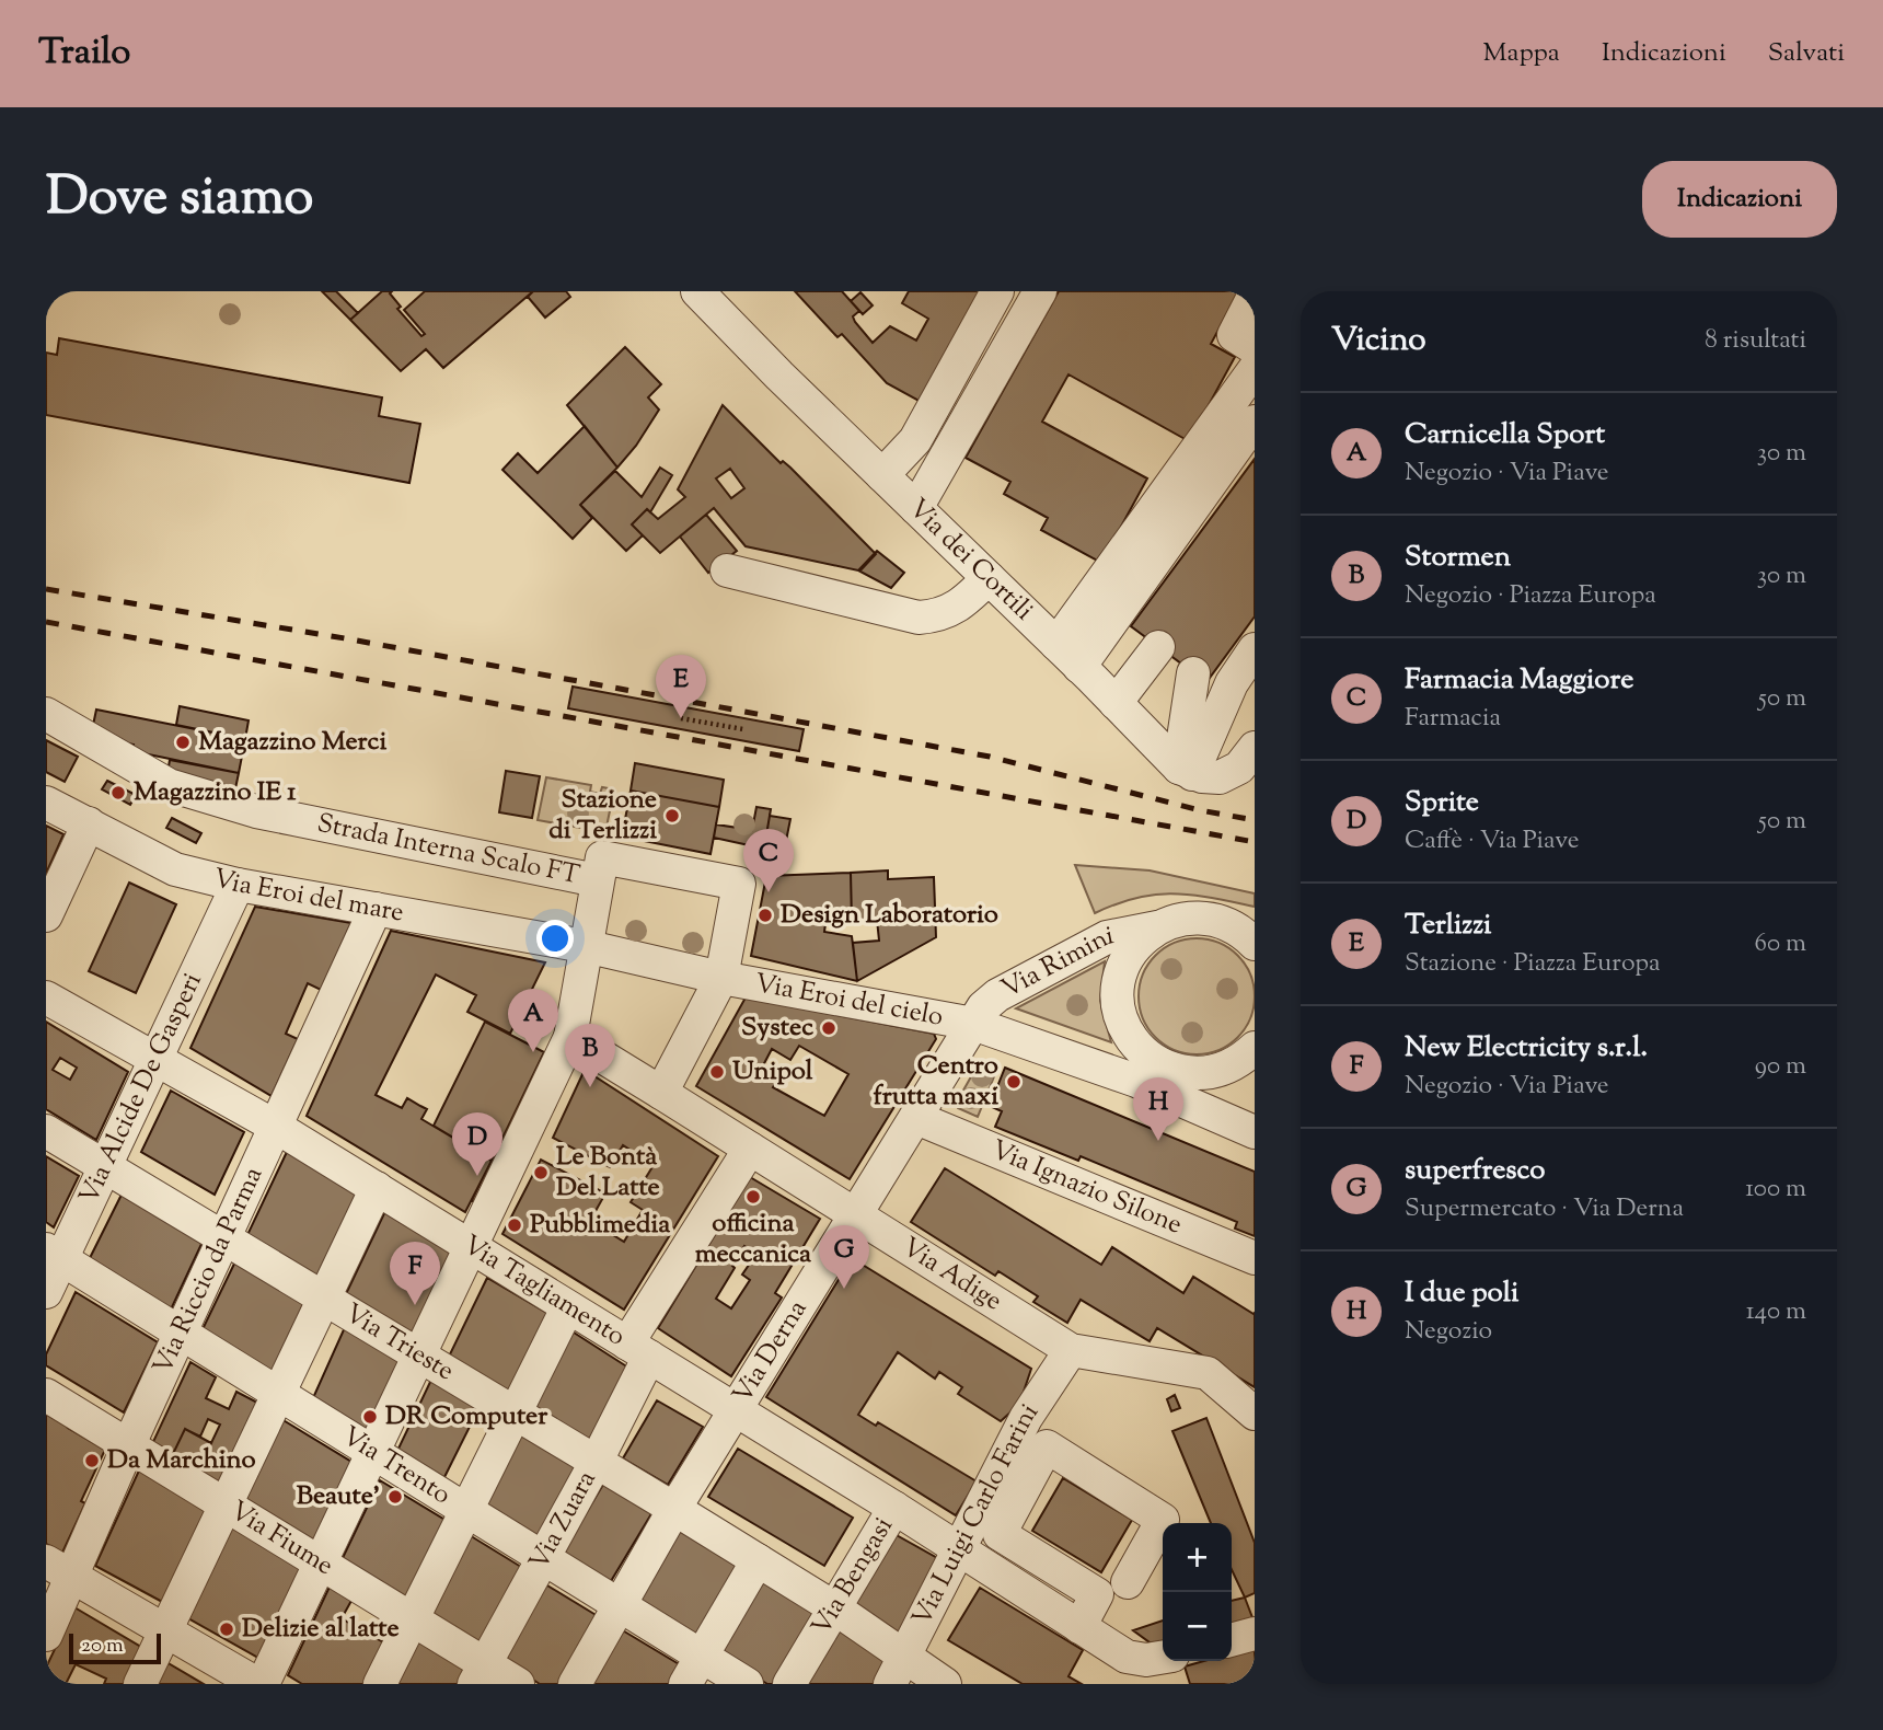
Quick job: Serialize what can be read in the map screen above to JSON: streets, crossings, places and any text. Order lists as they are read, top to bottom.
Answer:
{
  "streets": {
    "street": [
      "Via dei Cortili",
      "Strada Interna Scalo FT",
      "Via Eroi del mare",
      "Via Rimini",
      "Via Eroi del cielo",
      "Via Alcide De Gasperi",
      "Via Ignazio Silone",
      "Via Riccio da Parma",
      "Via Adige",
      "Via Tagliamento",
      "Via Trieste",
      "Via Derna",
      "Via Trento",
      "Via Luigi Carlo Farini",
      "Via Zuara",
      "Via Fiume",
      "Via Bengasi"
    ]
  },
  "crossings": [
    ["Via Eroi del mare", "Via Eroi del cielo"],
    ["Via Eroi del mare", "Via Alcide De Gasperi"],
    ["Via Eroi del mare", "Via Riccio da Parma"],
    ["Via Rimini", "Via Eroi del cielo"],
    ["Via Rimini", "Via Derna"],
    ["Via Eroi del cielo", "Via Derna"],
    ["Via Alcide De Gasperi", "Via Tagliamento"],
    ["Via Alcide De Gasperi", "Via Trieste"],
    ["Via Alcide De Gasperi", "Via Trento"],
    ["Via Ignazio Silone", "Via Derna"],
    ["Via Riccio da Parma", "Via Tagliamento"],
    ["Via Riccio da Parma", "Via Trieste"],
    ["Via Riccio da Parma", "Via Trento"],
    ["Via Riccio da Parma", "Via Fiume"],
    ["Via Adige", "Via Derna"],
    ["Via Adige", "Via Luigi Carlo Farini"],
    ["Via Adige", "Via Zuara"],
    ["Via Tagliamento", "Via Derna"],
    ["Via Tagliamento", "Via Luigi Carlo Farini"],
    ["Via Tagliamento", "Via Zuara"],
    ["Via Tagliamento", "Via Bengasi"],
    ["Via Trieste", "Via Derna"],
    ["Via Trieste", "Via Luigi Carlo Farini"],
    ["Via Trieste", "Via Zuara"],
    ["Via Trieste", "Via Bengasi"],
    ["Via Derna", "Via Trento"],
    ["Via Trento", "Via Zuara"],
    ["Via Zuara", "Via Fiume"]
  ],
  "places": [
    "Magazzino Merci",
    "Magazzino IE 1",
    "Stazione di Terlizzi",
    "Design Laboratorio",
    "Systec",
    "Unipol",
    "Centro frutta maxi",
    "Le Bontà Del Latte",
    "officina meccanica",
    "Pubblimedia",
    "DR Computer",
    "Da Marchino",
    "Beaute'",
    "Delizie al latte"
  ],
  "scale_bar": "20 m",
  "page": {
    "header": "Trailo",
    "nav": ["Mappa", "Indicazioni", "Salvati"],
    "title": "Dove siamo",
    "buttons": "Indicazioni",
    "heading": ["Vicino", "8 risultati"],
    "list": [
      {
        "mark": "A",
        "name": "Carnicella Sport",
        "note": "Negozio · Via Piave",
        "value": "30 m"
      },
      {
        "mark": "B",
        "name": "Stormen",
        "note": "Negozio · Piazza Europa",
        "value": "30 m"
      },
      {
        "mark": "C",
        "name": "Farmacia Maggiore",
        "note": "Farmacia",
        "value": "50 m"
      },
      {
        "mark": "D",
        "name": "Sprite",
        "note": "Caffè · Via Piave",
        "value": "50 m"
      },
      {
        "mark": "E",
        "name": "Terlizzi",
        "note": "Stazione · Piazza Europa",
        "value": "60 m"
      },
      {
        "mark": "F",
        "name": "New Electricity s.r.l.",
        "note": "Negozio · Via Piave",
        "value": "90 m"
      },
      {
        "mark": "G",
        "name": "superfresco",
        "note": "Supermercato · Via Derna",
        "value": "100 m"
      },
      {
        "mark": "H",
        "name": "I due poli",
        "note": "Negozio",
        "value": "140 m"
      }
    ],
    "pins": [
      "E",
      "C",
      "A",
      "B",
      "H",
      "D",
      "G",
      "F"
    ],
    "map_buttons": ["+", "−"],
    "scale": "20 m"
  }
}
